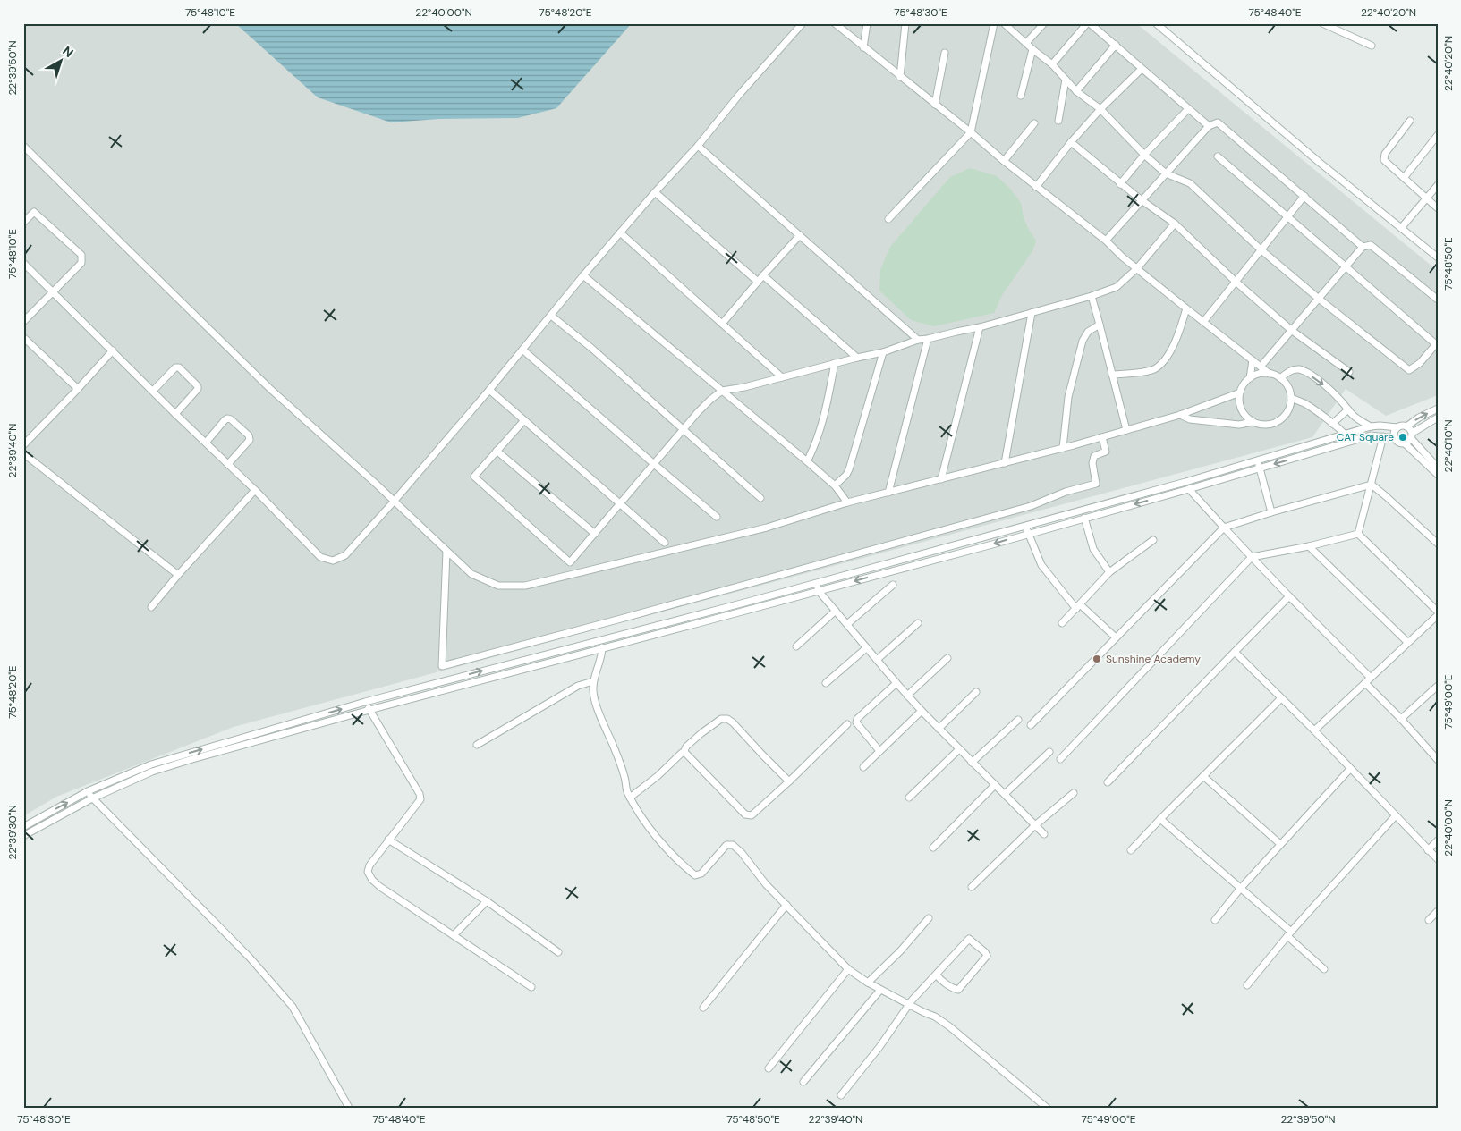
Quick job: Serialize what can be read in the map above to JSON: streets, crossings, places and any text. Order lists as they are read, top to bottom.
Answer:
{
  "places": ["CAT Square", "Sunshine Academy"],
  "north": "top right",
  "coordinates": [
    "75°48'10\"E",
    "22°40'00\"N",
    "75°48'20\"E",
    "75°48'30\"E",
    "75°48'40\"E",
    "22°40'20\"N",
    "22°39'50\"N",
    "75°48'50\"E",
    "22°40'10\"N",
    "22°39'40\"N",
    "75°49'00\"E",
    "22°39'30\"N"
  ]
}
